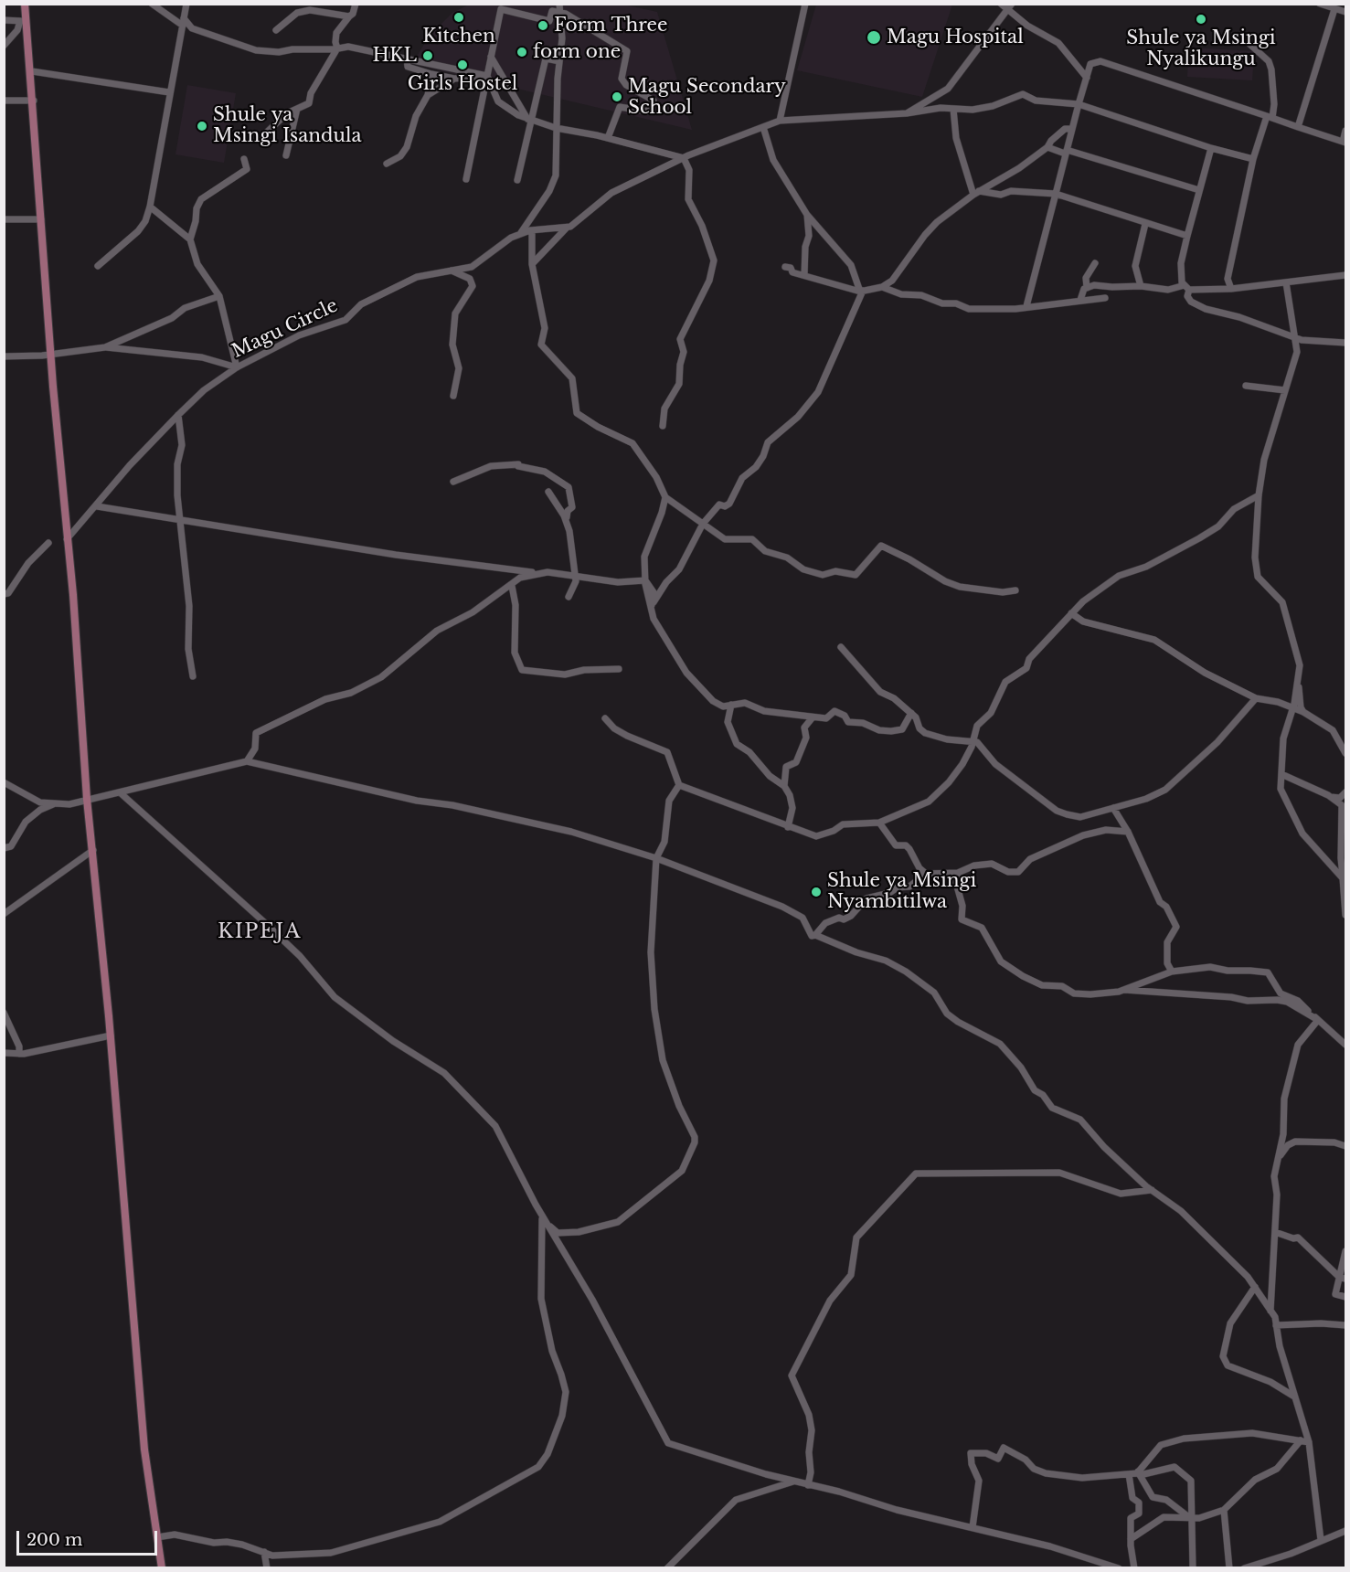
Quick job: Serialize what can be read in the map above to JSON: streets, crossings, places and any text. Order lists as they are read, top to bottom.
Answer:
{
  "streets": {
    "street": ["Magu Circle"]
  },
  "districts": ["KIPEJA"],
  "places": [
    "Kitchen",
    "Shule ya Msingi Nyalikungu",
    "Form Three",
    "Magu Hospital",
    "form one",
    "HKL",
    "Girls Hostel",
    "Magu Secondary School",
    "Shule ya Msingi Isandula",
    "Shule ya Msingi Nyambitilwa"
  ],
  "scale_bar": "200 m"
}
